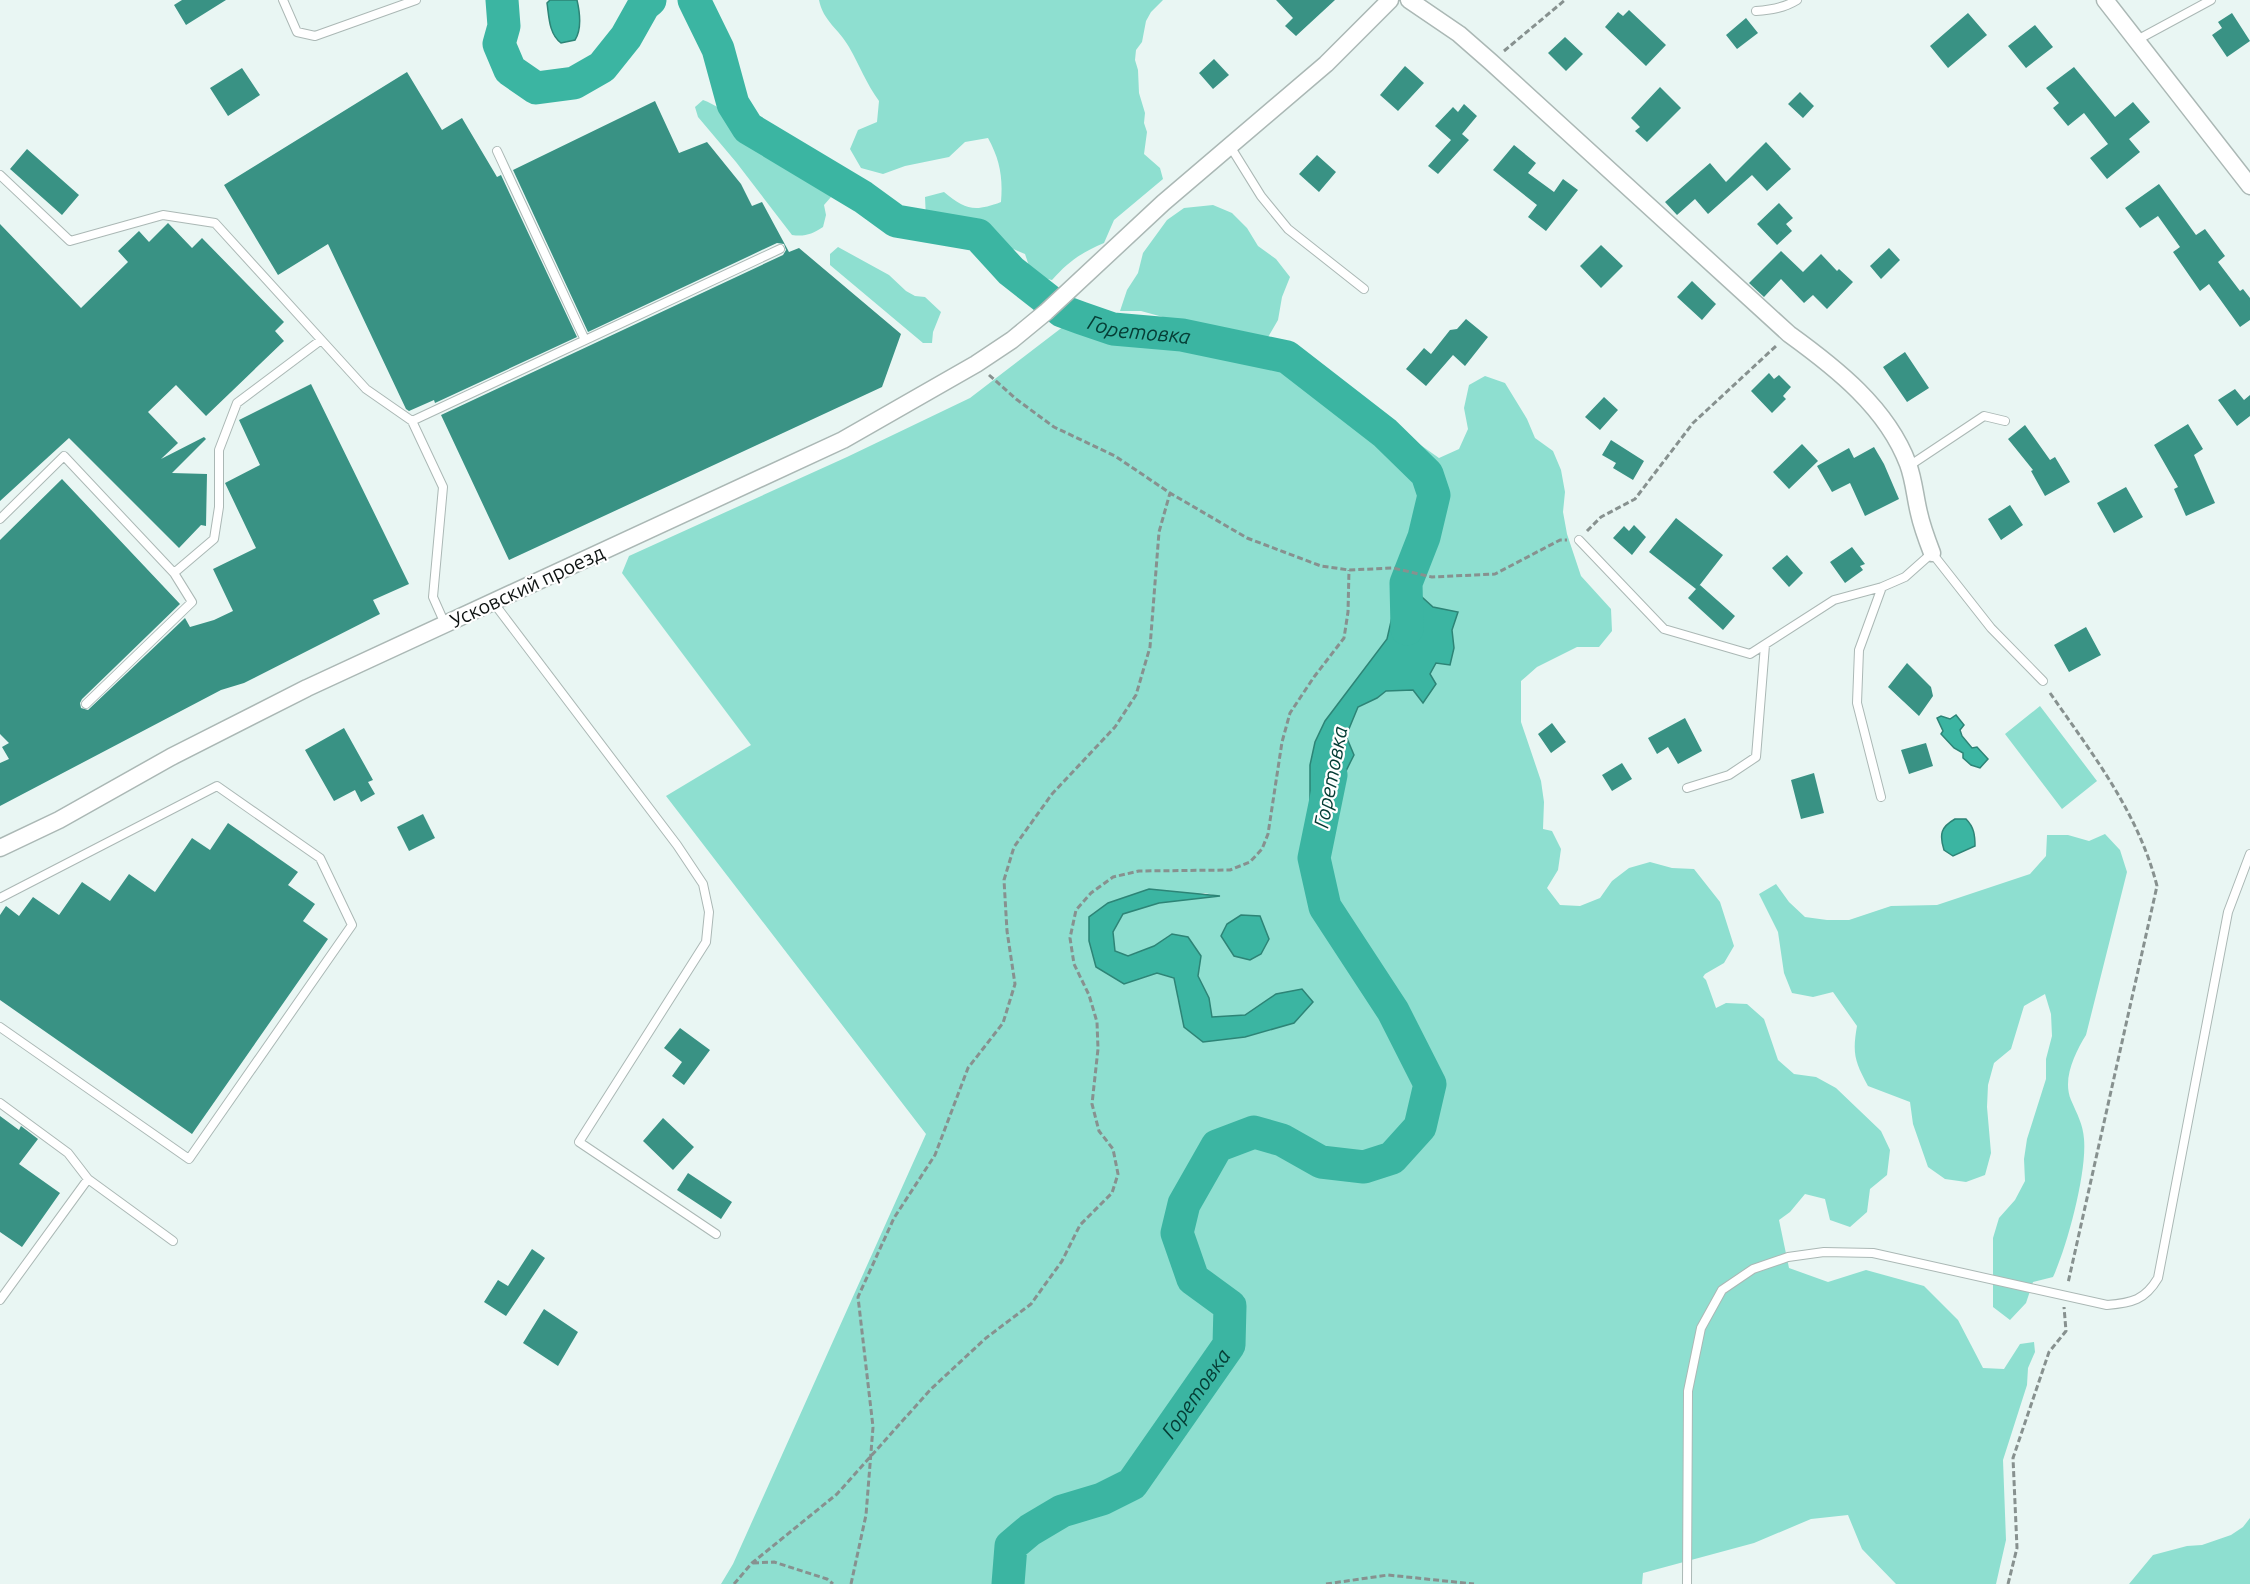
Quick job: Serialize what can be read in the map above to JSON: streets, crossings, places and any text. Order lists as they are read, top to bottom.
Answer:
{
  "streets": {
    "street": ["Усковский проезд"]
  },
  "water": ["Горетовка"]
}
